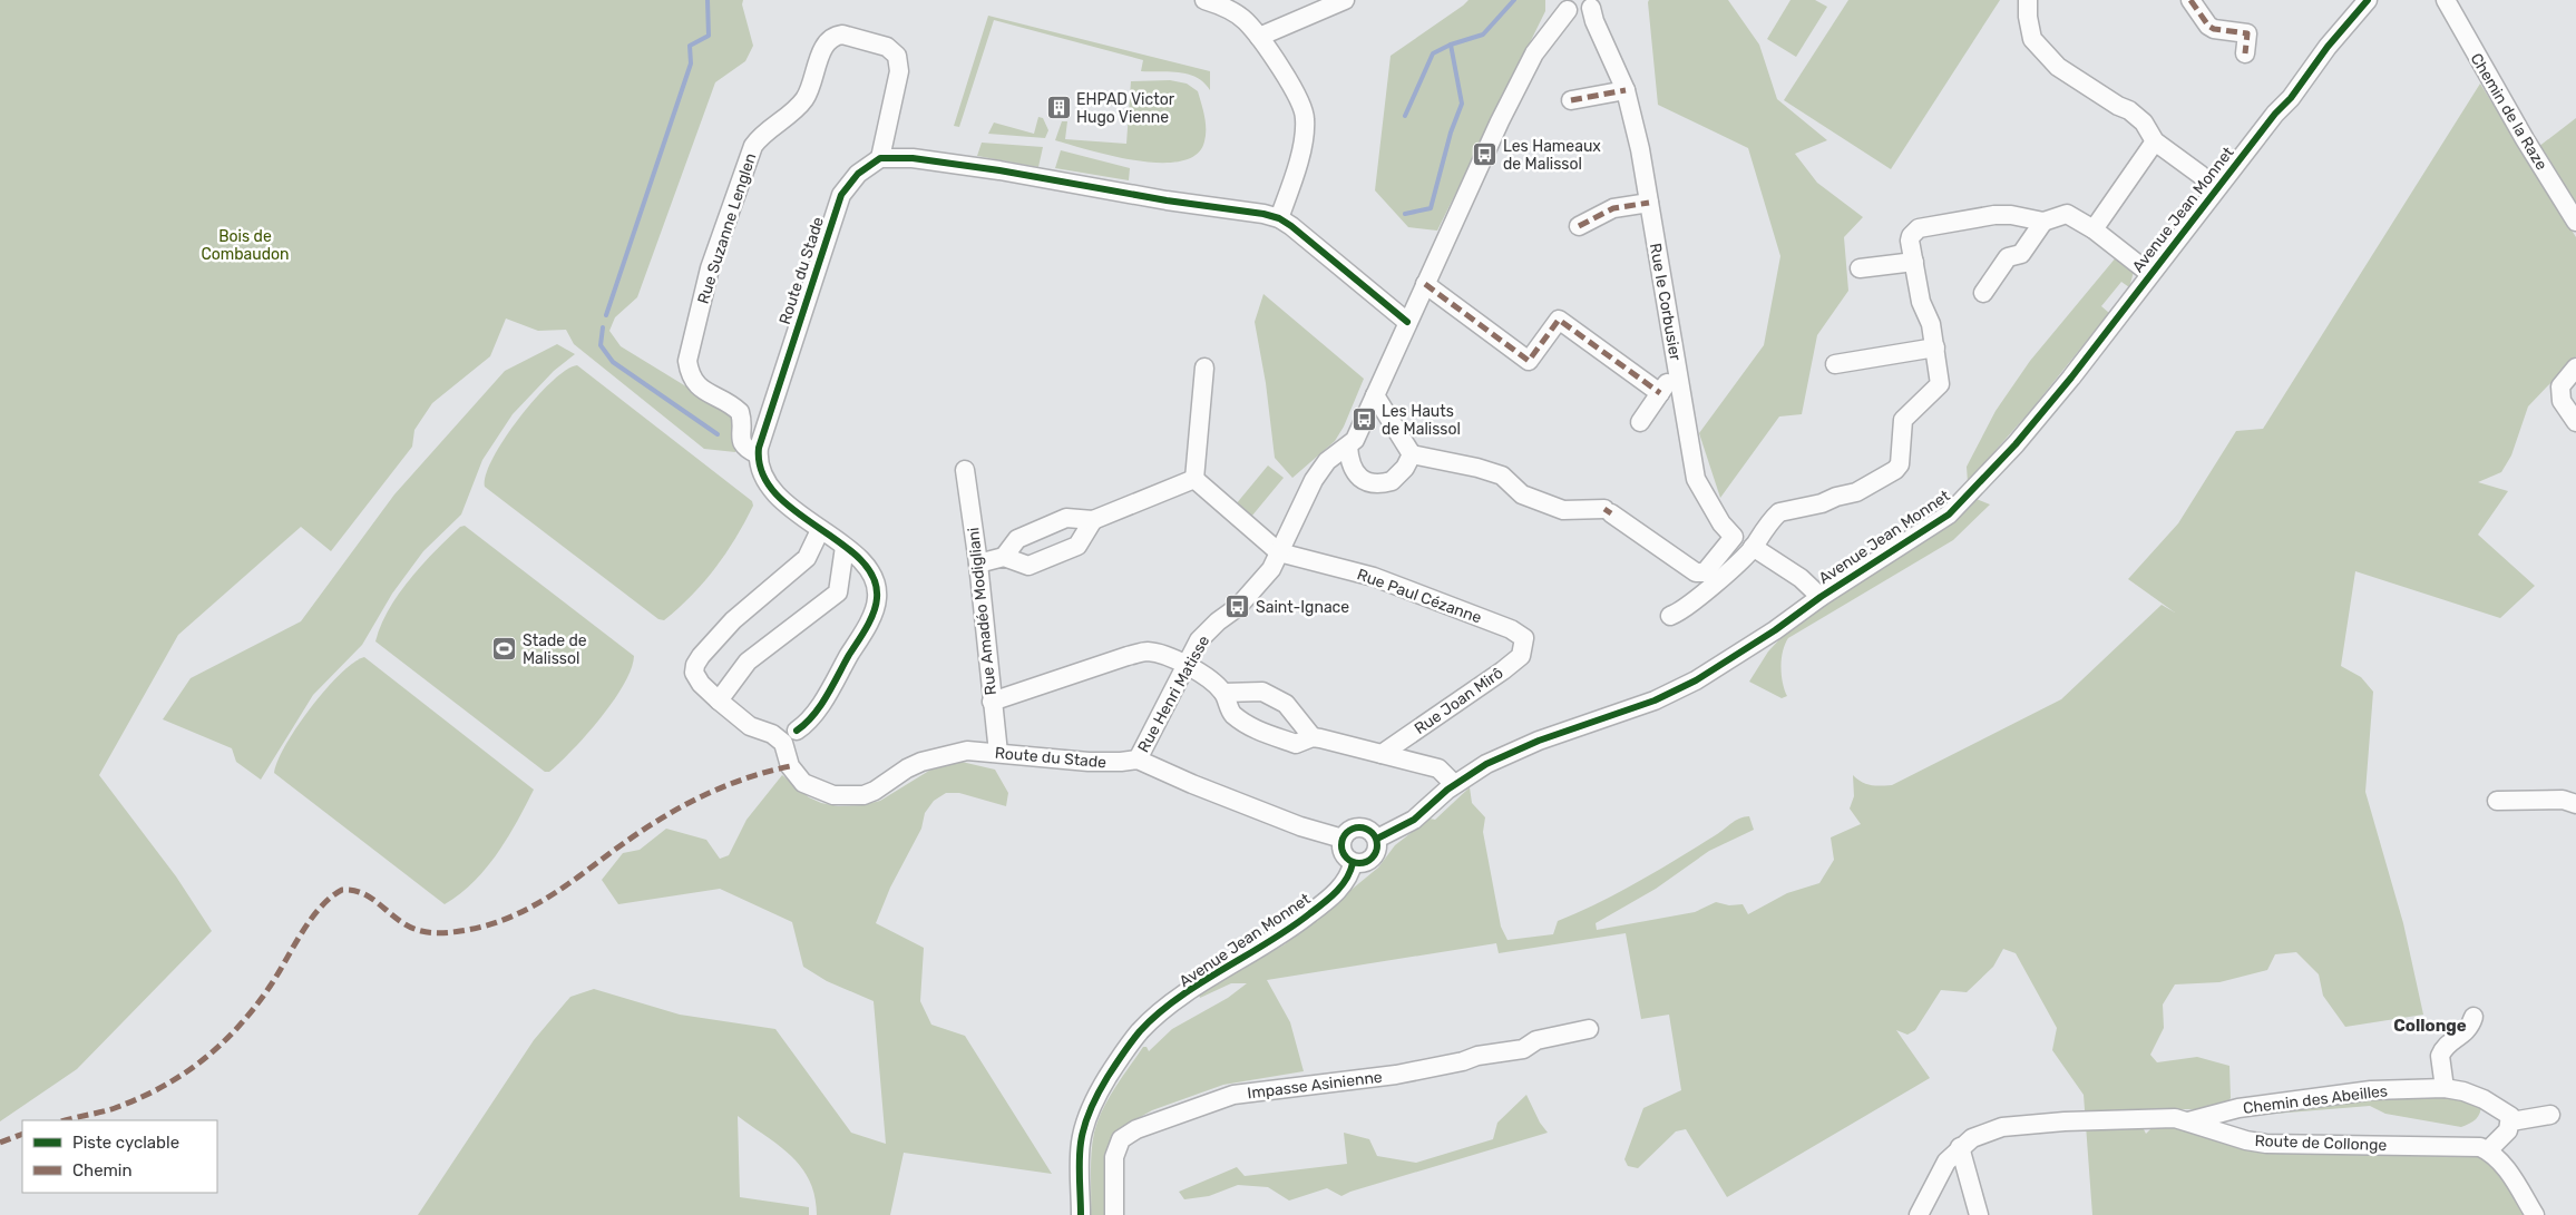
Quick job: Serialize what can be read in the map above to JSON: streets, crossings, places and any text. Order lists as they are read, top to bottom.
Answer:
{
  "streets": {
    "street": [
      "Chemin de la Raze",
      "Avenue Jean Monnet",
      "Rue Suzanne Lenglen",
      "Route du Stade",
      "Rue le Corbusier",
      "Rue Paul Cézanne",
      "Rue Amadéo Modigliani",
      "Rue Henri Matisse",
      "Rue Joan Mirô",
      "Impasse Asinienne",
      "Chemin des Abeilles",
      "Route de Collonge"
    ]
  },
  "crossings": [
    ["Avenue Jean Monnet", "Route du Stade"],
    ["Rue Suzanne Lenglen", "Route du Stade"],
    ["Route du Stade", "Rue Amadéo Modigliani"],
    ["Route du Stade", "Rue Henri Matisse"],
    ["Rue Paul Cézanne", "Rue Henri Matisse"],
    ["Rue Paul Cézanne", "Rue Joan Mirô"],
    ["Chemin des Abeilles", "Route de Collonge"]
  ],
  "districts": ["Collonge"],
  "parks": ["Bois de Combaudon"],
  "places": {
    "building": ["EHPAD Victor Hugo Vienne"],
    "bus stop": ["Les Hameaux de Malissol", "Les Hauts de Malissol", "Saint-Ignace"],
    "sports": ["Stade de Malissol"]
  },
  "legend": ["Piste cyclable", "Chemin"]
}
